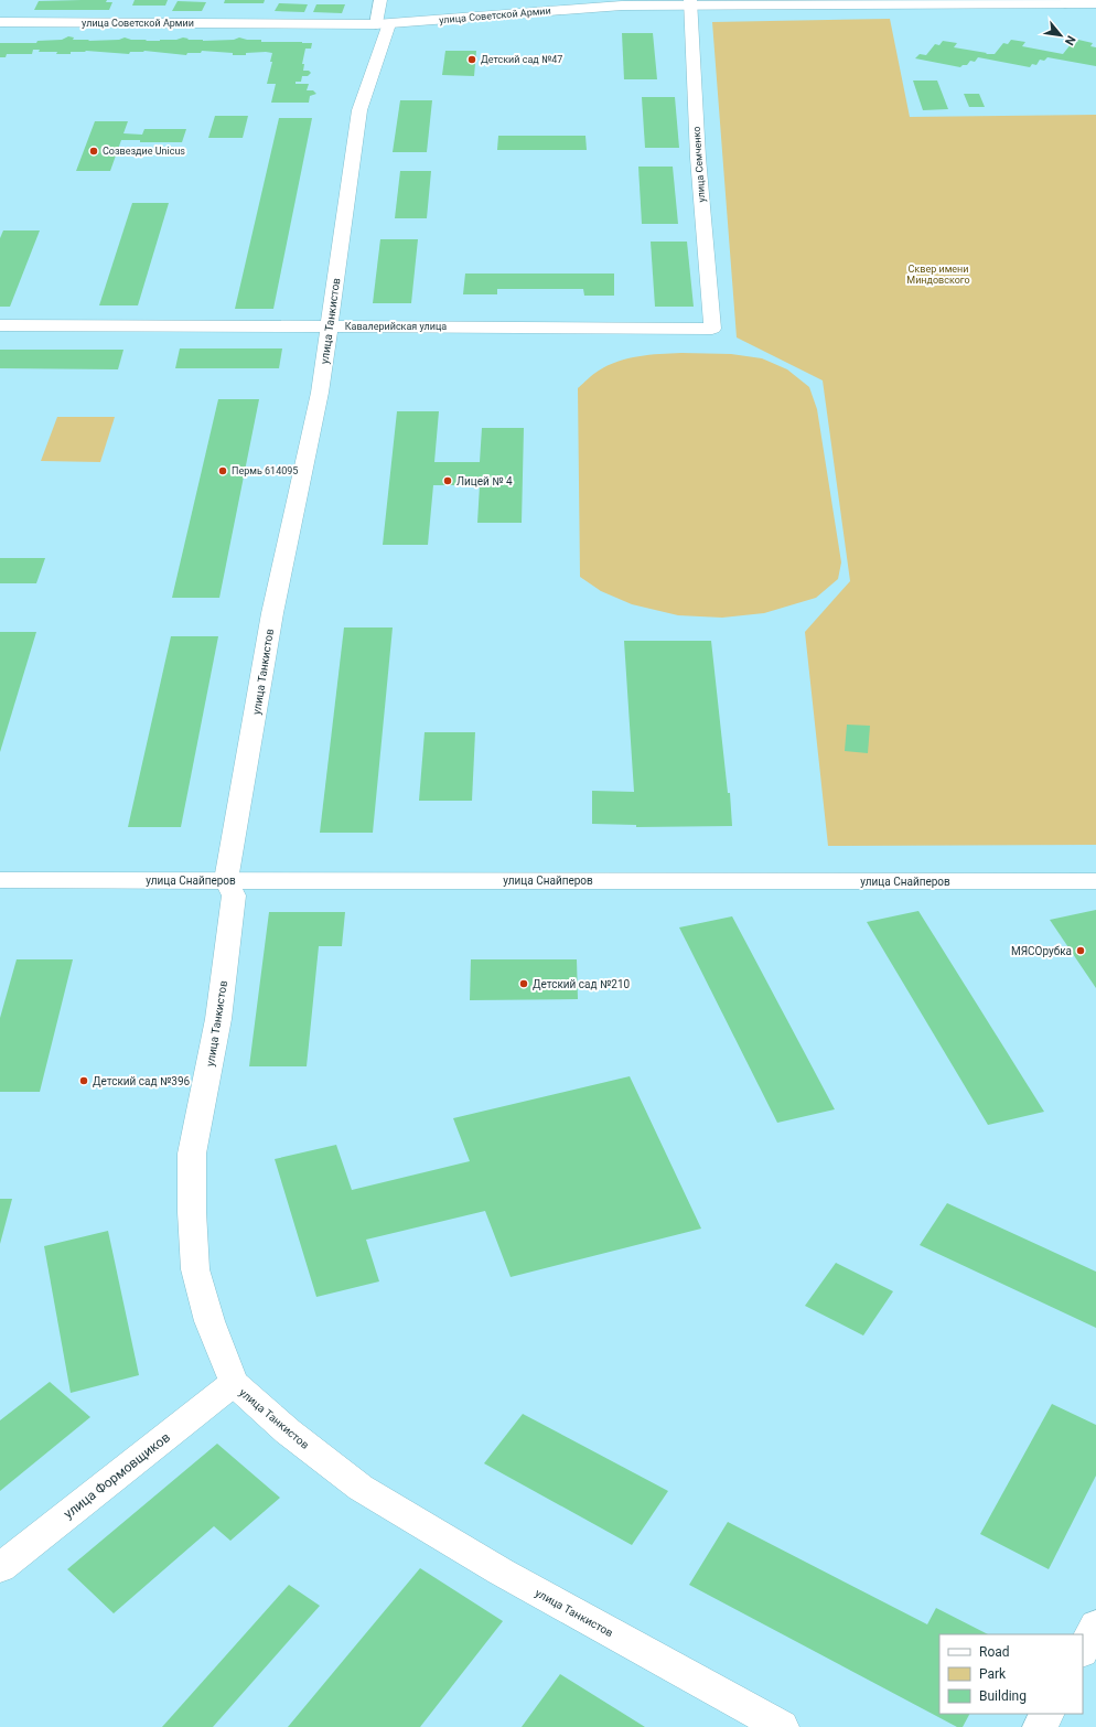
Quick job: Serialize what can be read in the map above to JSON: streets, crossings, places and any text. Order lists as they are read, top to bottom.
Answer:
{
  "streets": {
    "street": [
      "улица Советской Армии",
      "улица Семченко",
      "улица Танкистов",
      "Кавалерийская улица",
      "улица Снайперов",
      "улица Формовщиков"
    ]
  },
  "crossings": [
    ["улица Советской Армии", "улица Семченко"],
    ["улица Советской Армии", "улица Танкистов"],
    ["улица Семченко", "Кавалерийская улица"],
    ["улица Танкистов", "Кавалерийская улица"],
    ["улица Танкистов", "улица Снайперов"],
    ["улица Танкистов", "улица Формовщиков"]
  ],
  "parks": ["Сквер имени Миндовского"],
  "places": [
    "Детский сад №47",
    "Созвездие Unicus",
    "Пермь 614095",
    "Лицей № 4",
    "МЯСОрубка",
    "Детский сад №210",
    "Детский сад №396"
  ],
  "legend": ["Road", "Park", "Building"],
  "north": "bottom right"
}
